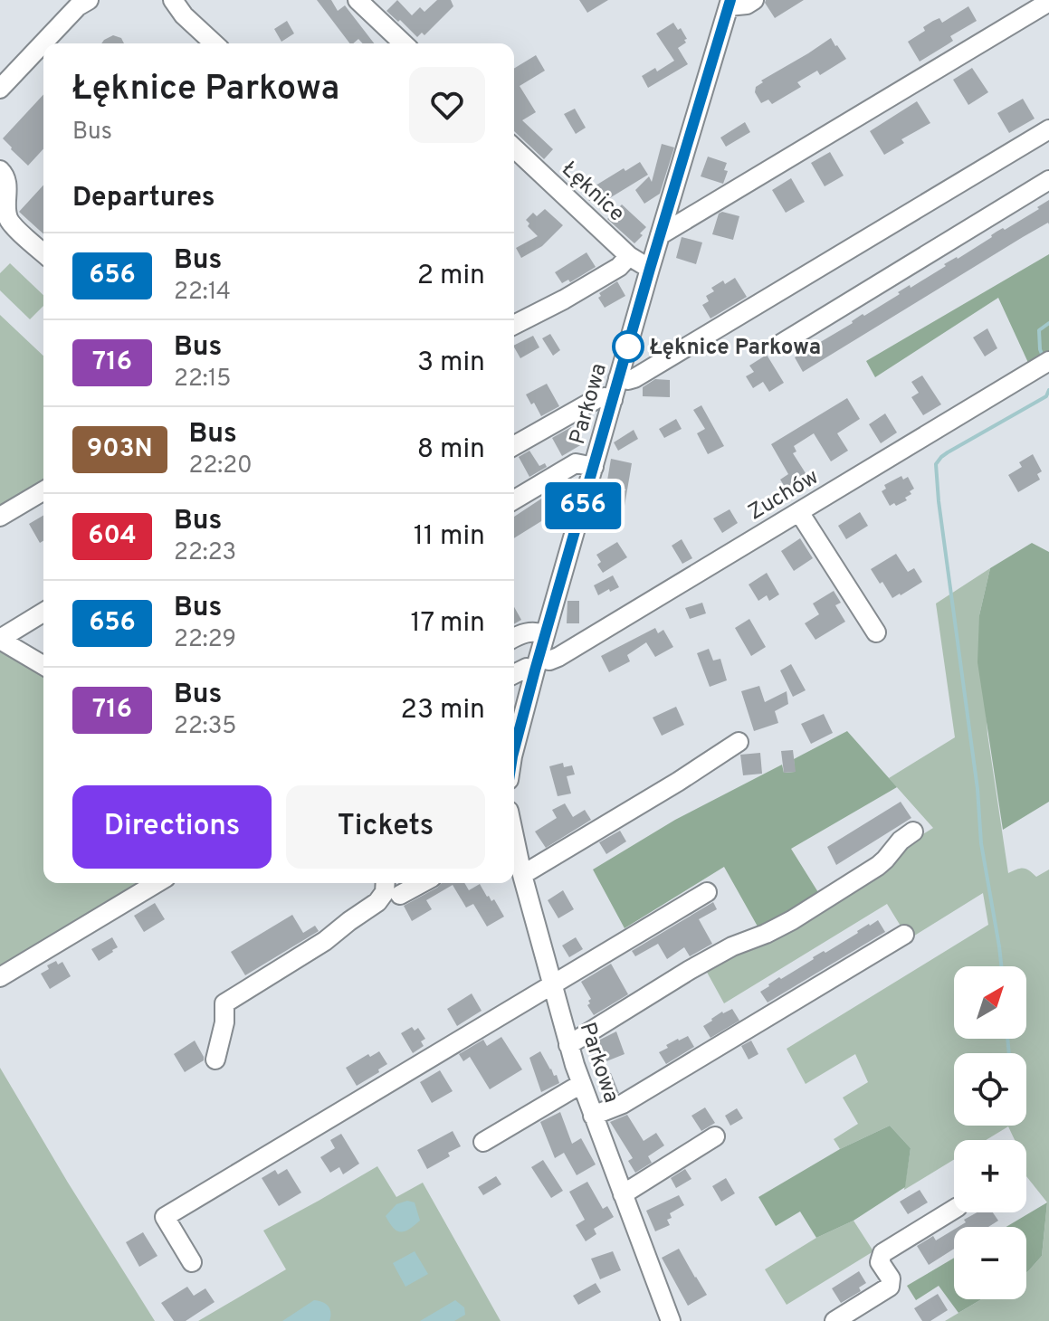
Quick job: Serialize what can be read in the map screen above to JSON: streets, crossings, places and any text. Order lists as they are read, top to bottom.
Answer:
{
  "streets": {
    "street": ["Łęknice", "Parkowa", "Zuchów"]
  },
  "crossings": [
    ["Łęknice", "Parkowa"],
    ["Parkowa", "Zuchów"]
  ],
  "places": ["Łęknice Parkowa"],
  "lines": ["bus line 656"],
  "north": "top right",
  "page": {
    "on_map": "656",
    "heading": [
      ["Łęknice Parkowa", "Bus"],
      "Departures"
    ],
    "list": [
      {
        "mark": "656",
        "name": "Bus",
        "note": "22:14",
        "value": "2 min"
      },
      {
        "mark": "716",
        "name": "Bus",
        "note": "22:15",
        "value": "3 min"
      },
      {
        "mark": "903N",
        "name": "Bus",
        "note": "22:20",
        "value": "8 min"
      },
      {
        "mark": "604",
        "name": "Bus",
        "note": "22:23",
        "value": "11 min"
      },
      {
        "mark": "656",
        "name": "Bus",
        "note": "22:29",
        "value": "17 min"
      },
      {
        "mark": "716",
        "name": "Bus",
        "note": "22:35",
        "value": "23 min"
      }
    ],
    "buttons": ["Directions", "Tickets"],
    "map_buttons": ["+", "−"]
  }
}
